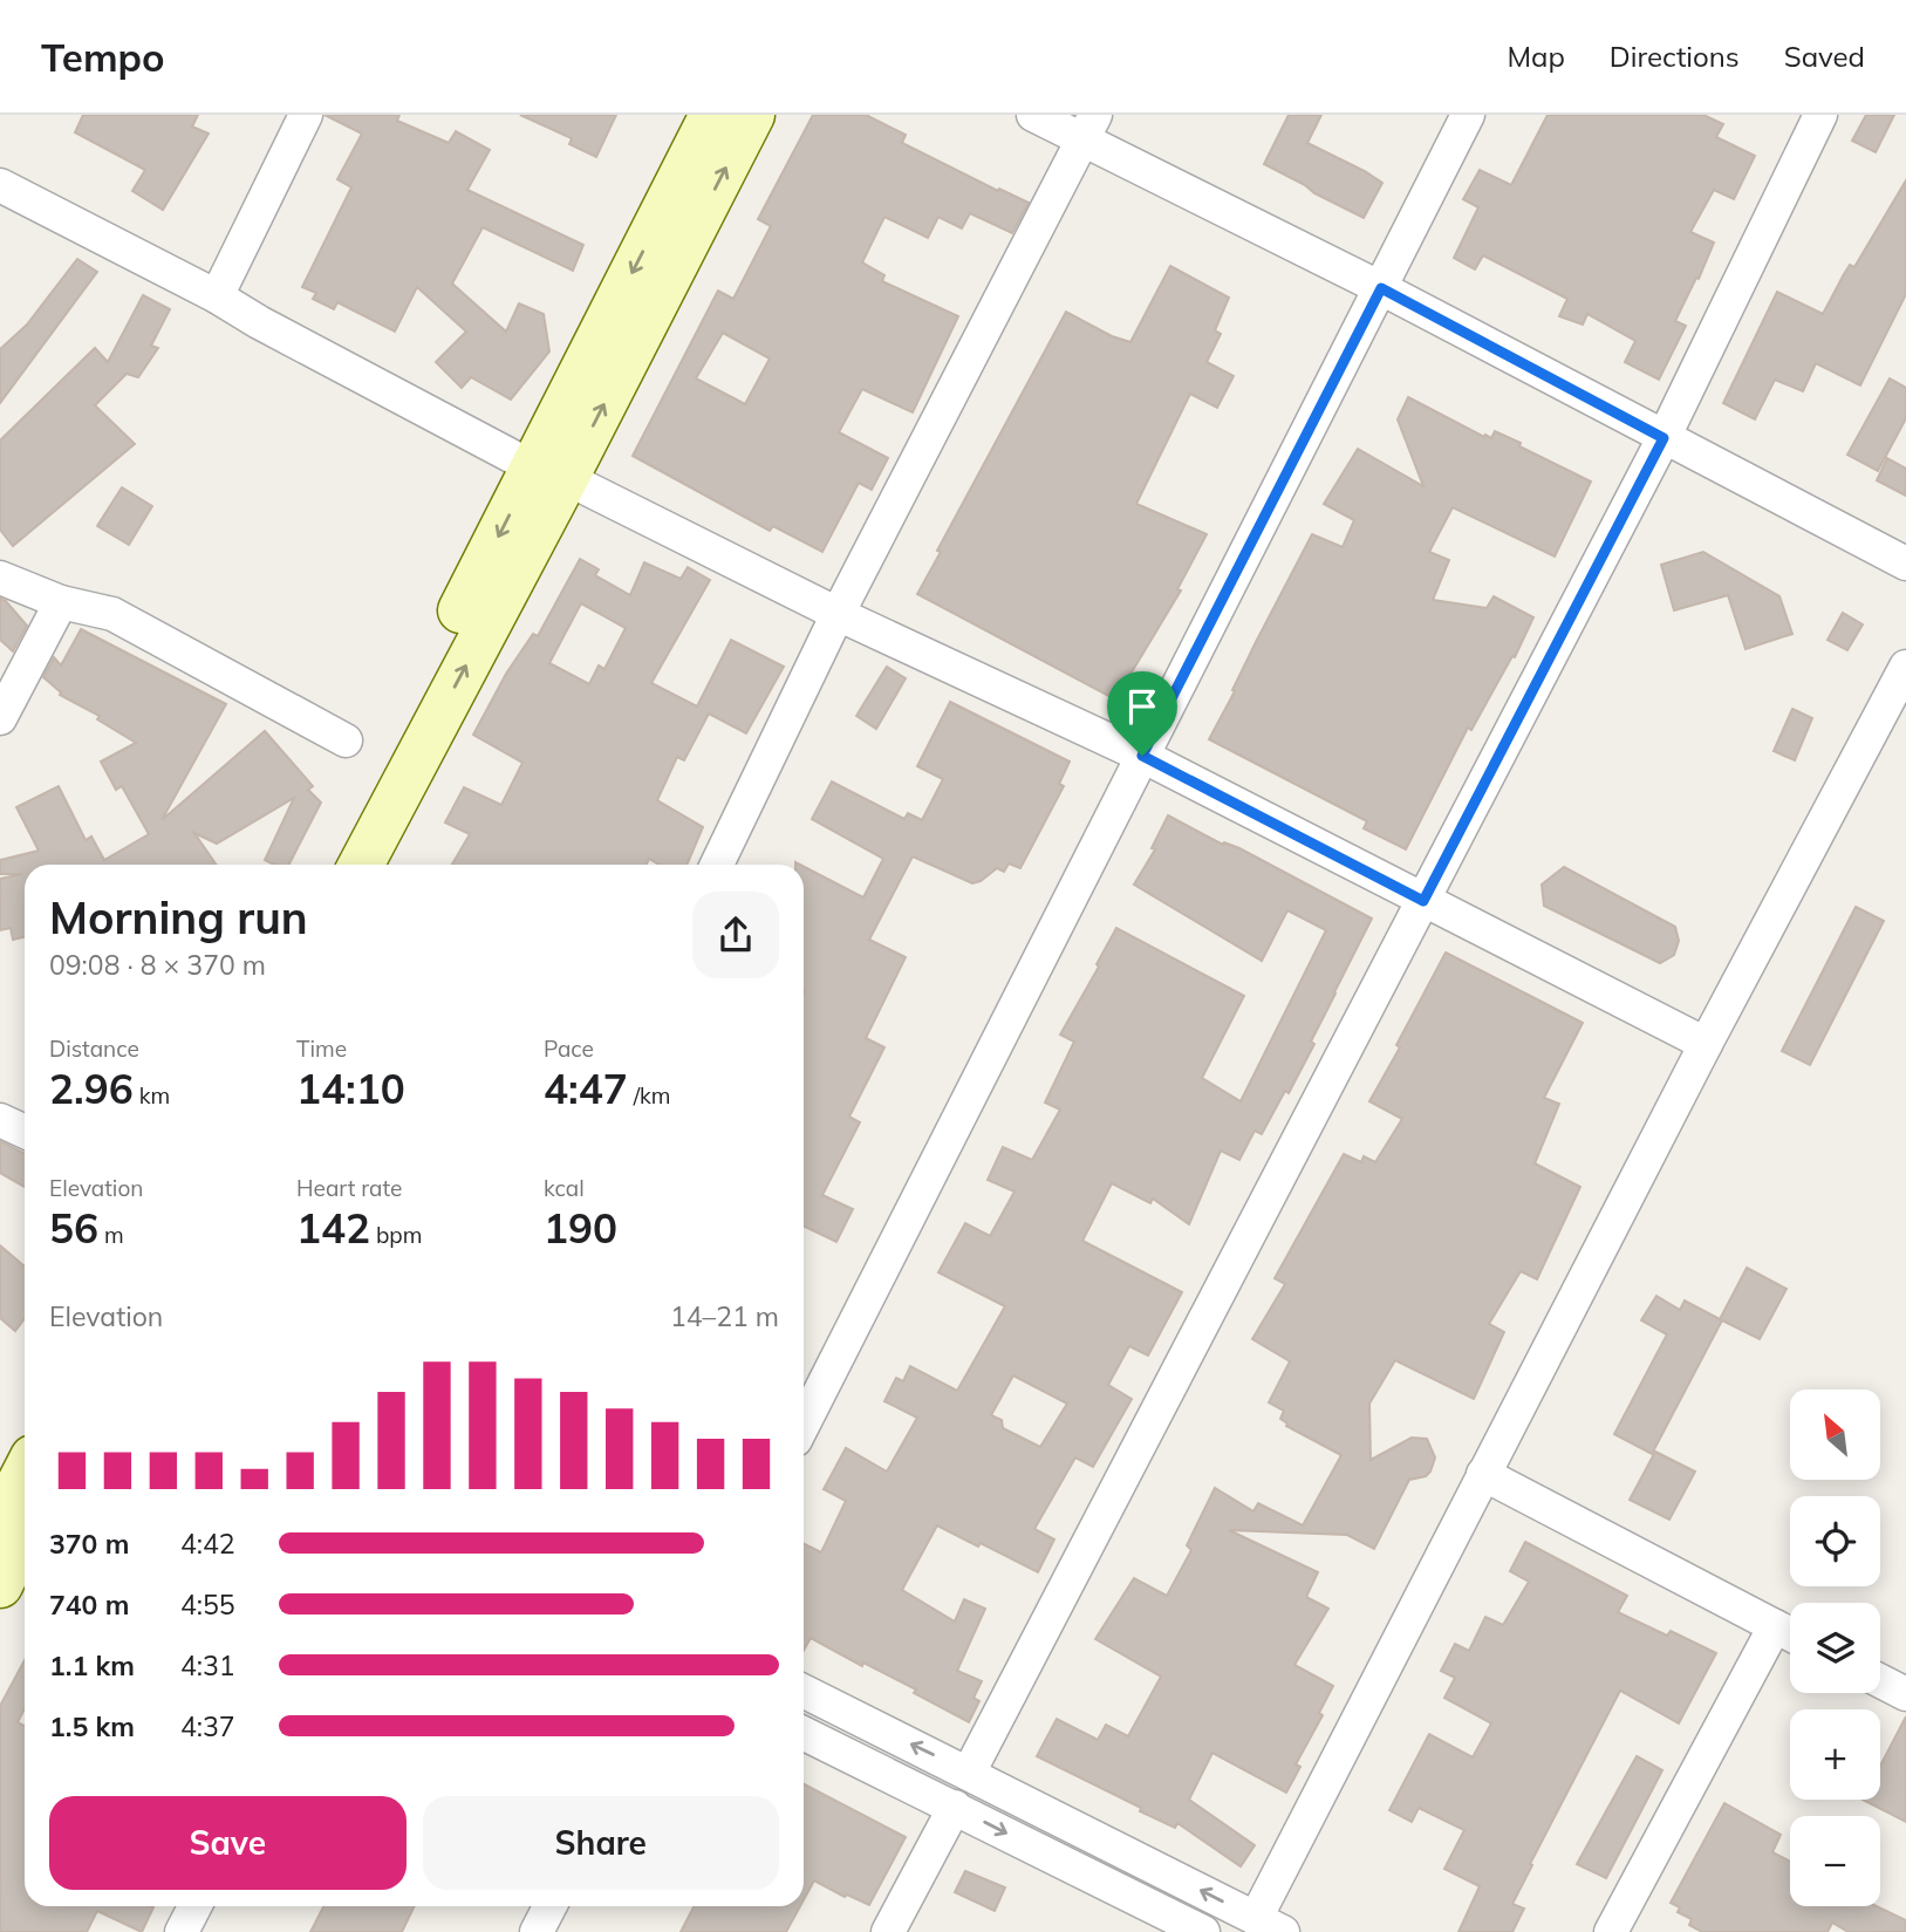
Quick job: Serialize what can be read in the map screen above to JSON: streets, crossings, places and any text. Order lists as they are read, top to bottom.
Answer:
{
  "north": "top left",
  "page": {
    "header": "Tempo",
    "nav": ["Map", "Directions", "Saved"],
    "heading": ["Morning run", "09:08 · 8 × 370 m"],
    "stats": [
      ["Distance", "2.96 km"],
      ["Time", "14:10"],
      ["Pace", "4:47 /km"],
      ["Elevation", "56 m"],
      ["Heart rate", "142 bpm"],
      ["kcal", "190"]
    ],
    "chart": ["Elevation", "14–21 m"],
    "map_buttons": ["+", "−"],
    "list": [
      {
        "name": "370 m",
        "note": "4:42"
      },
      {
        "name": "740 m",
        "note": "4:55"
      },
      {
        "name": "1.1 km",
        "note": "4:31"
      },
      {
        "name": "1.5 km",
        "note": "4:37"
      }
    ],
    "buttons": ["Save", "Share"]
  }
}
